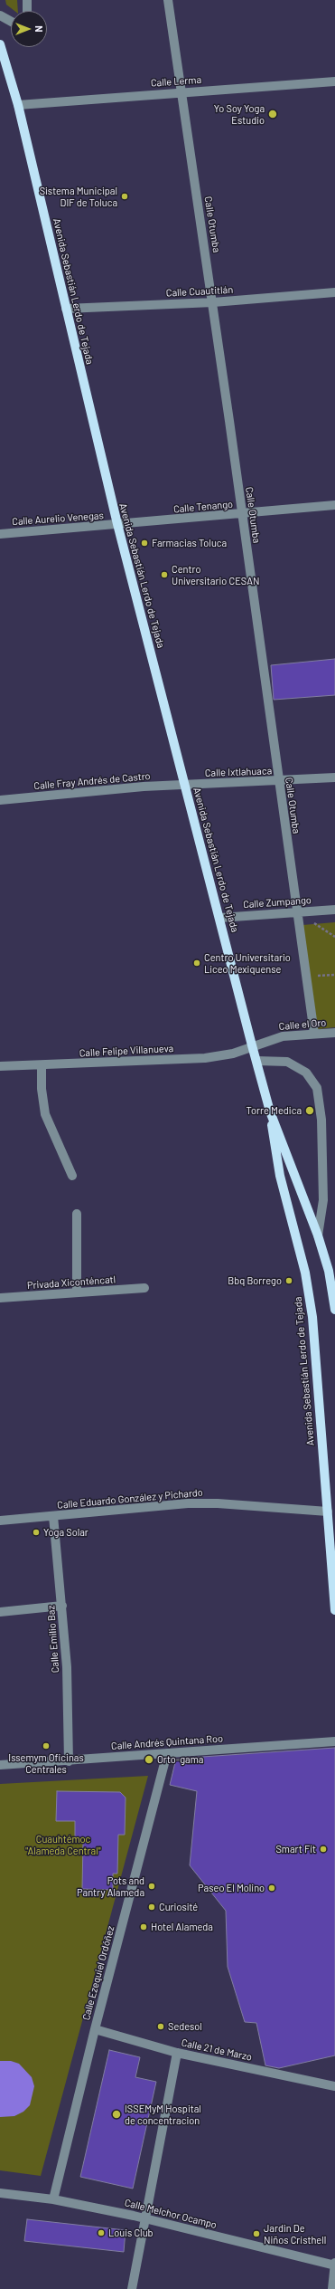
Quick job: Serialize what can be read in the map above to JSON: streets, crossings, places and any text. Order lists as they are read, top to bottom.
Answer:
{
  "streets": {
    "main road": ["Avenida Sebastián Lerdo de Tejada"],
    "street": [
      "Calle Lerma",
      "Calle Otumba",
      "Calle Cuautitlán",
      "Calle Tenango",
      "Calle Aurelio Venegas",
      "Calle Ixtlahuaca",
      "Calle Fray Andrés de Castro",
      "Calle Zumpango",
      "Calle el Oro",
      "Calle Felipe Villanueva",
      "Privada Xiconténcatl",
      "Calle Eduardo González y Pichardo",
      "Calle Emilio Baz",
      "Calle Andrés Quintana Roo",
      "Calle Ezequiel Ordóñez",
      "Calle 21 de Marzo",
      "Calle Melchor Ocampo"
    ]
  },
  "crossings": [
    ["Calle Lerma", "Calle Otumba"],
    ["Calle Lerma", "Avenida Sebastián Lerdo de Tejada"],
    ["Calle Otumba", "Calle Cuautitlán"],
    ["Calle Otumba", "Calle Tenango"],
    ["Calle Otumba", "Calle Ixtlahuaca"],
    ["Calle Otumba", "Calle Zumpango"],
    ["Calle Otumba", "Calle el Oro"],
    ["Avenida Sebastián Lerdo de Tejada", "Calle Cuautitlán"],
    ["Avenida Sebastián Lerdo de Tejada", "Calle Tenango"],
    ["Avenida Sebastián Lerdo de Tejada", "Calle Aurelio Venegas"],
    ["Avenida Sebastián Lerdo de Tejada", "Calle Ixtlahuaca"],
    ["Avenida Sebastián Lerdo de Tejada", "Calle Fray Andrés de Castro"],
    ["Avenida Sebastián Lerdo de Tejada", "Calle Zumpango"],
    ["Avenida Sebastián Lerdo de Tejada", "Calle el Oro"],
    ["Avenida Sebastián Lerdo de Tejada", "Calle Felipe Villanueva"],
    ["Avenida Sebastián Lerdo de Tejada", "Calle Eduardo González y Pichardo"],
    ["Calle Tenango", "Calle Aurelio Venegas"],
    ["Calle Ixtlahuaca", "Calle Fray Andrés de Castro"],
    ["Calle el Oro", "Calle Felipe Villanueva"],
    ["Calle Eduardo González y Pichardo", "Calle Emilio Baz"],
    ["Calle Emilio Baz", "Calle Andrés Quintana Roo"],
    ["Calle Andrés Quintana Roo", "Calle Ezequiel Ordóñez"],
    ["Calle Ezequiel Ordóñez", "Calle 21 de Marzo"],
    ["Calle Ezequiel Ordóñez", "Calle Melchor Ocampo"]
  ],
  "parks": ["Cuauhtémoc \"Alameda Central\""],
  "places": [
    "Yo Soy Yoga Estudio",
    "Sistema Municipal DIF de Toluca",
    "Farmacias Toluca",
    "Centro Universitario CESAN",
    "Centro Universitario Liceo Mexiquense",
    "Torre Medica",
    "Bbq Borrego",
    "Yoga Solar",
    "Issemym Oficinas Centrales",
    "Orto-gama",
    "Smart Fit",
    "Pots and Pantry Alameda",
    "Paseo El Molino",
    "Curiosité",
    "Hotel Alameda",
    "Sedesol",
    "ISSEMyM Hospital de concentracion",
    "Louis Club",
    "Jardin De Niños Cristhell"
  ],
  "north": "right"
}
